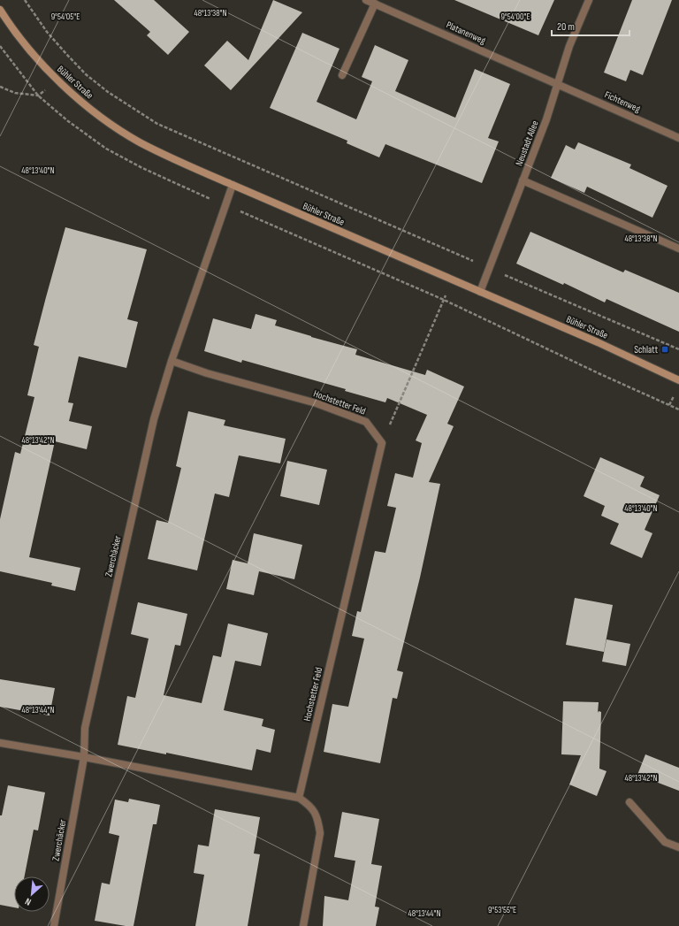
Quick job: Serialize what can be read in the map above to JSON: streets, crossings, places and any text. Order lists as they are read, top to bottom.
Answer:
{
  "streets": {
    "street": [
      "Platanenweg",
      "Bühler Straße",
      "Fichtenweg",
      "Neustadt Allee",
      "Hochstetter Feld",
      "Zwerchäcker"
    ]
  },
  "crossings": [
    ["Platanenweg", "Fichtenweg"],
    ["Platanenweg", "Neustadt Allee"],
    ["Bühler Straße", "Neustadt Allee"],
    ["Fichtenweg", "Neustadt Allee"],
    ["Hochstetter Feld", "Zwerchäcker"]
  ],
  "places": {
    "transit": ["Schlatt"]
  },
  "scale_bar": "20 m",
  "north": "bottom left",
  "coordinates": [
    "48°13'38\"N",
    "9°54'05\"E",
    "9°54'00\"E",
    "48°13'40\"N",
    "48°13'42\"N",
    "48°13'44\"N",
    "9°53'55\"E"
  ]
}
